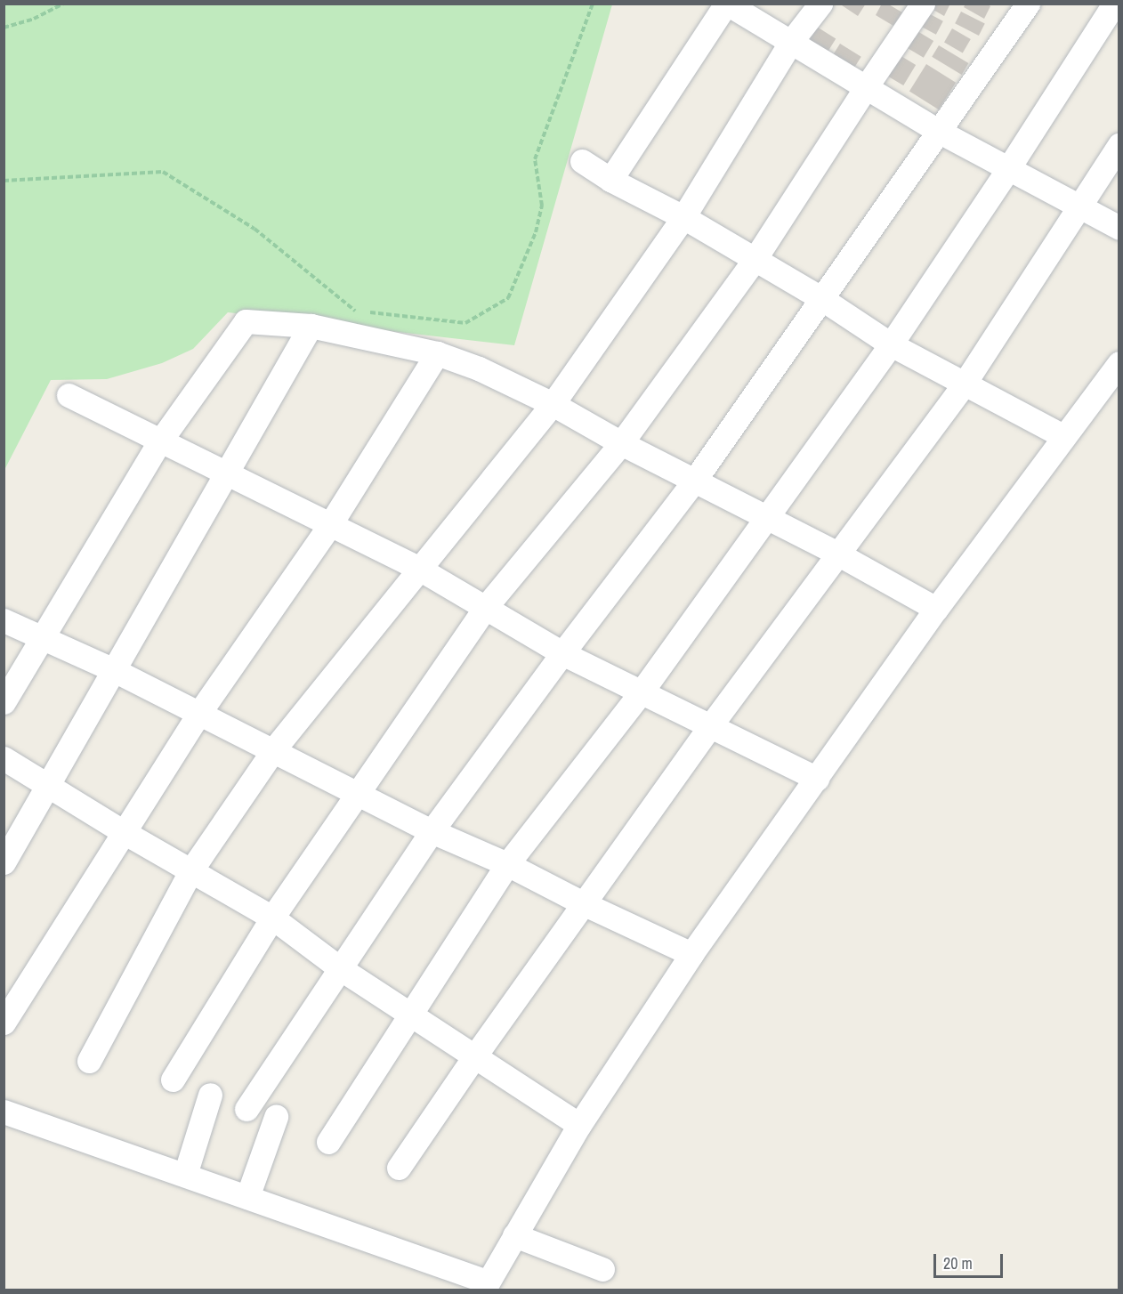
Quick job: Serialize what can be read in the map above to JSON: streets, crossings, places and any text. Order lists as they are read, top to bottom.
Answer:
{
  "scale_bar": "20 m"
}
